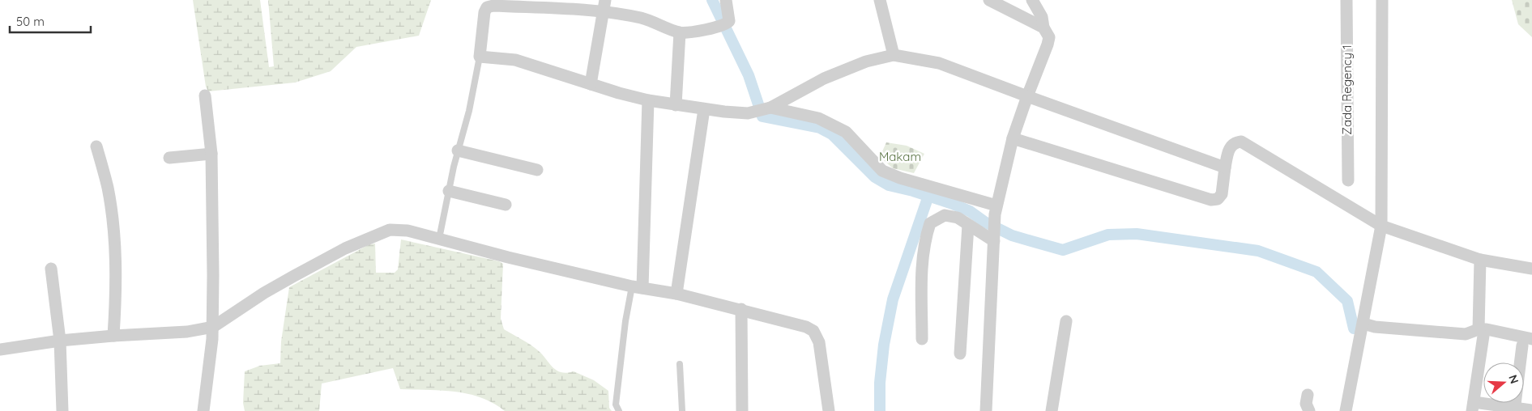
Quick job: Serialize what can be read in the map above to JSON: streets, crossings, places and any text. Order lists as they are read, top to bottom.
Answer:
{
  "streets": {
    "street": ["Zada Regency 1"]
  },
  "parks": ["Makam"],
  "scale_bar": "50 m",
  "north": "right"
}
